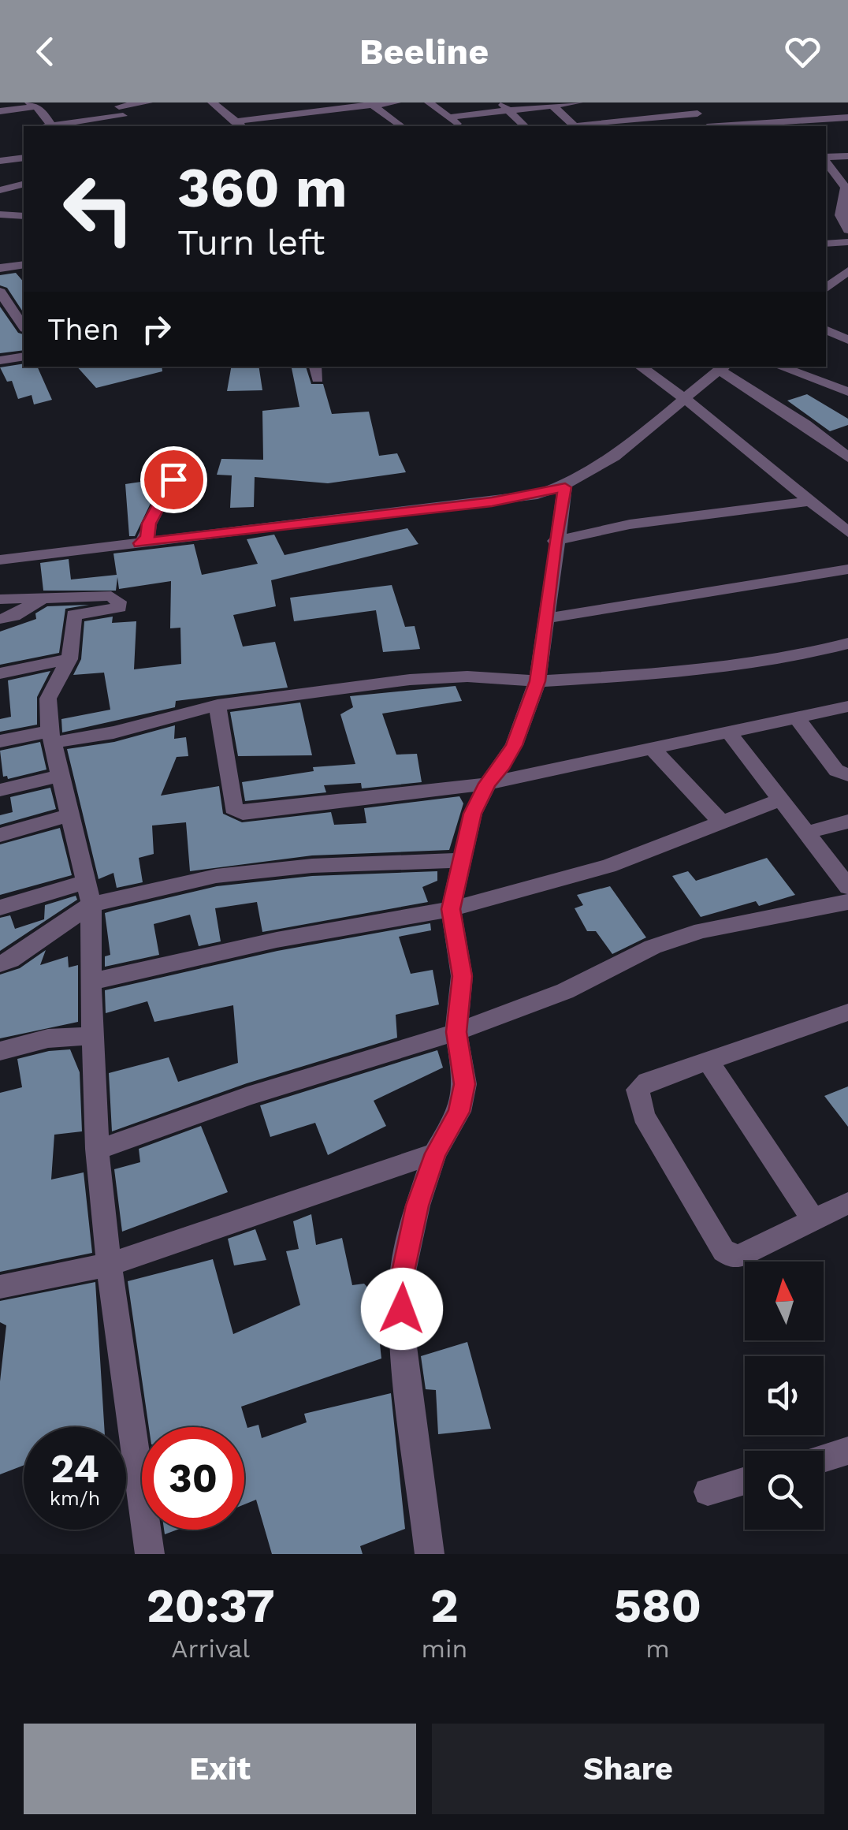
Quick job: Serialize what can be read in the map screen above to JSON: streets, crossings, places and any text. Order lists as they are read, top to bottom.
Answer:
{
  "north": "top",
  "page": {
    "header": "Beeline",
    "turn": ["360 m", "Turn left"],
    "then": "Then",
    "speed": "24 km/h",
    "limit": "30",
    "eta": [
      "20:37",
      "Arrival",
      "2",
      "min",
      "580",
      "m"
    ],
    "buttons": ["Exit", "Share"]
  }
}
